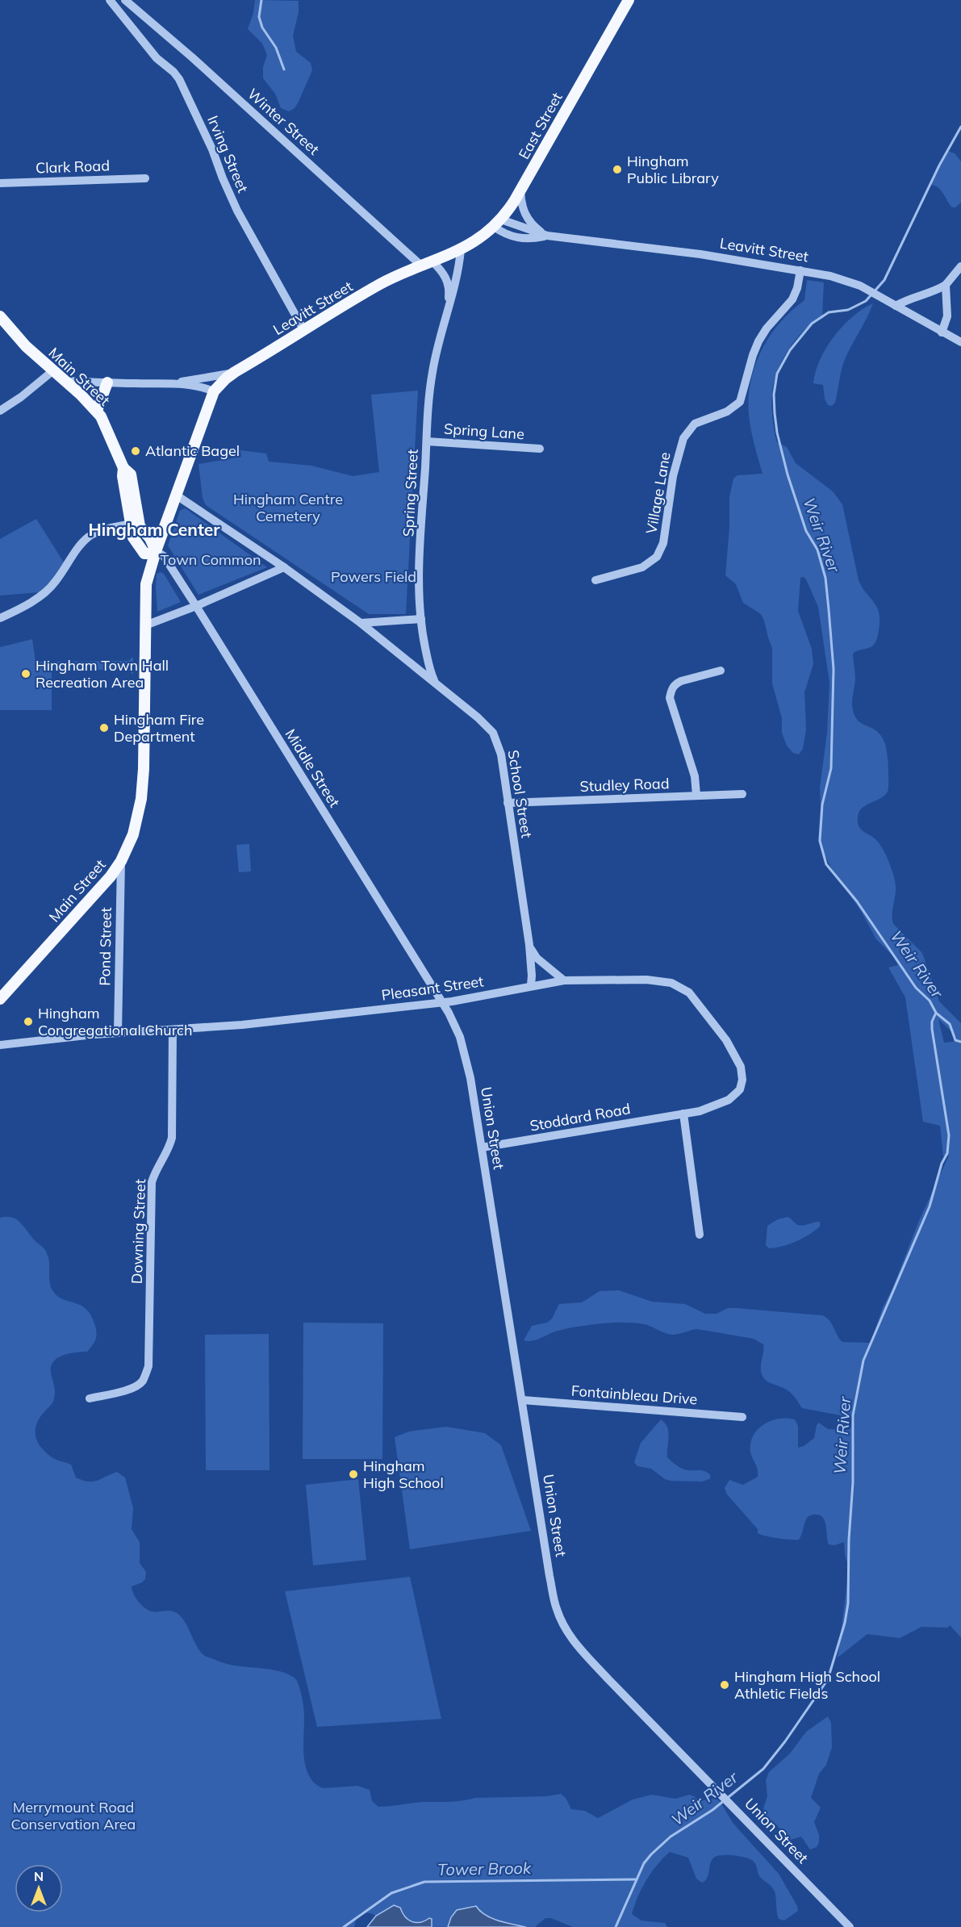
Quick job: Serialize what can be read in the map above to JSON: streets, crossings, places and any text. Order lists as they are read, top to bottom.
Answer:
{
  "streets": {
    "main road": ["East Street", "Leavitt Street", "Main Street"],
    "street": [
      "Winter Street",
      "Irving Street",
      "Clark Road",
      "Spring Lane",
      "Spring Street",
      "Village Lane",
      "Middle Street",
      "Studley Road",
      "School Street",
      "Pond Street",
      "Pleasant Street",
      "Stoddard Road",
      "Union Street",
      "Downing Street",
      "Fontainbleau Drive"
    ]
  },
  "crossings": [
    ["Winter Street", "Leavitt Street"],
    ["East Street", "Leavitt Street"],
    ["East Street", "Spring Street"],
    ["Irving Street", "Leavitt Street"],
    ["Leavitt Street", "Main Street"],
    ["Leavitt Street", "Spring Street"],
    ["Leavitt Street", "Village Lane"],
    ["Main Street", "Middle Street"],
    ["Main Street", "Pond Street"],
    ["Spring Lane", "Spring Street"],
    ["Spring Street", "School Street"],
    ["Middle Street", "Pleasant Street"],
    ["Middle Street", "Union Street"],
    ["Studley Road", "School Street"],
    ["School Street", "Pleasant Street"],
    ["Pond Street", "Pleasant Street"],
    ["Pleasant Street", "Stoddard Road"],
    ["Pleasant Street", "Union Street"],
    ["Pleasant Street", "Downing Street"],
    ["Stoddard Road", "Union Street"],
    ["Union Street", "Fontainbleau Drive"]
  ],
  "districts": ["Hingham Center"],
  "water": ["Weir River", "Tower Brook"],
  "parks": [
    "Hingham Centre Cemetery",
    "Town Common",
    "Powers Field",
    "Merrymount Road Conservation Area"
  ],
  "places": [
    "Hingham Public Library",
    "Atlantic Bagel",
    "Hingham Town Hall Recreation Area",
    "Hingham Fire Department",
    "Hingham Congregational Church",
    "Hingham High School",
    "Hingham High School Athletic Fields"
  ],
  "north": "top"
}
